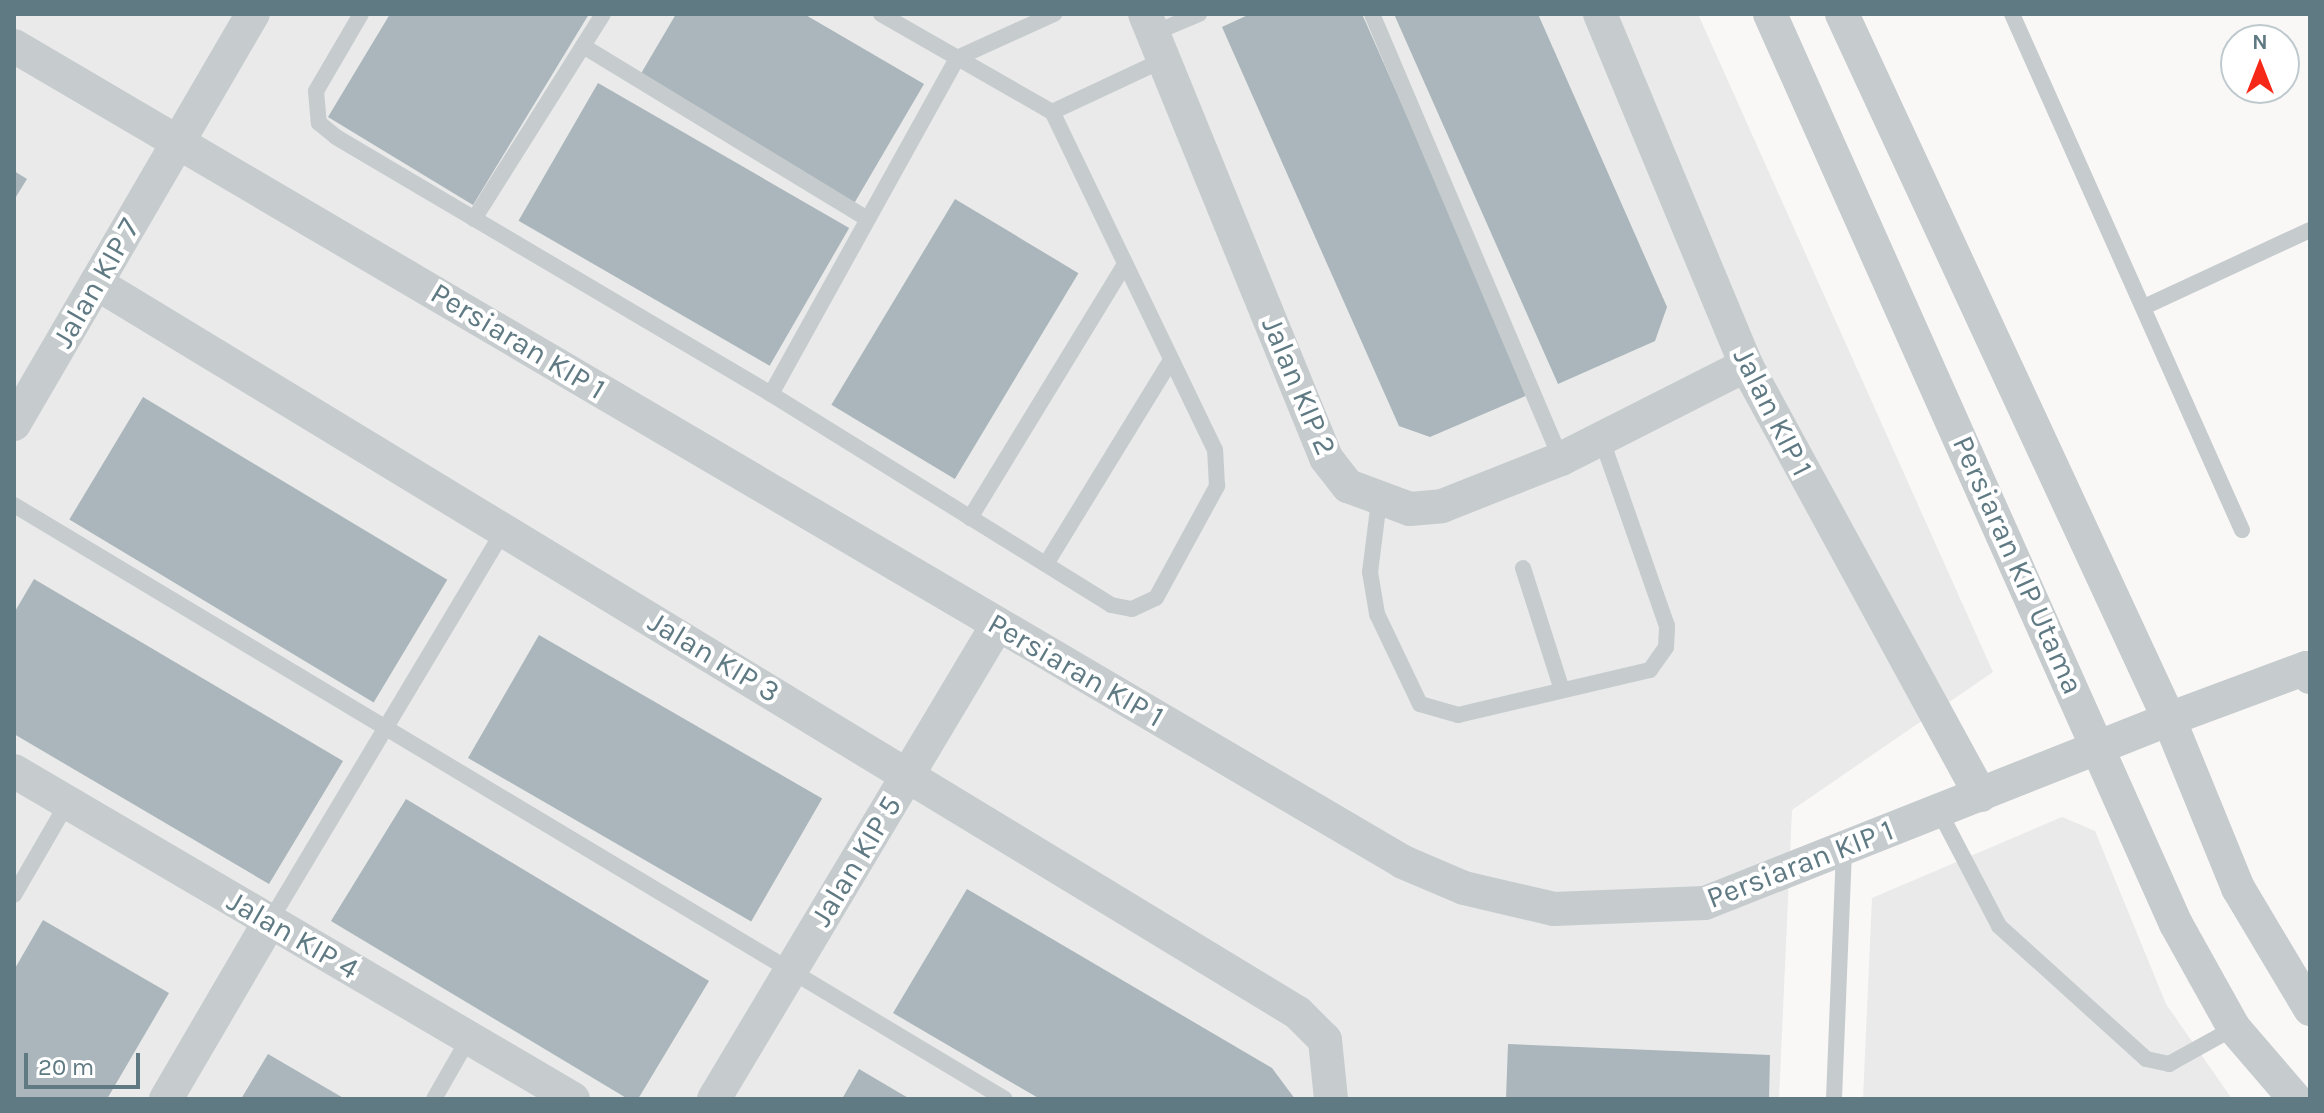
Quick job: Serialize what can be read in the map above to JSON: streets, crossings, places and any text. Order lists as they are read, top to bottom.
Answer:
{
  "streets": {
    "street": [
      "Jalan KIP 7",
      "Persiaran KIP 1",
      "Jalan KIP 2",
      "Jalan KIP 1",
      "Persiaran KIP Utama",
      "Jalan KIP 3",
      "Jalan KIP 5",
      "Jalan KIP 4"
    ]
  },
  "crossings": [
    ["Jalan KIP 7", "Persiaran KIP 1"],
    ["Jalan KIP 7", "Jalan KIP 3"],
    ["Persiaran KIP 1", "Jalan KIP 1"],
    ["Persiaran KIP 1", "Persiaran KIP Utama"],
    ["Persiaran KIP 1", "Jalan KIP 5"],
    ["Jalan KIP 2", "Jalan KIP 1"],
    ["Jalan KIP 3", "Jalan KIP 5"]
  ],
  "scale_bar": "20 m",
  "north": "top"
}
